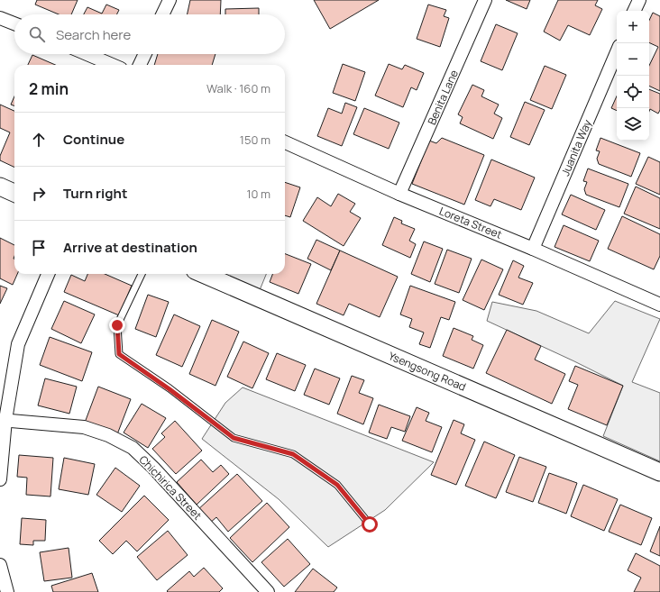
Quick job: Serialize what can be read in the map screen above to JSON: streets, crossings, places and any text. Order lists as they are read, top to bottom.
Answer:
{
  "streets": {
    "main road": ["Ysengsong Road"],
    "street": [
      "Benita Lane",
      "Juanita Way",
      "Loreta Street",
      "Chichirica Street"
    ]
  },
  "crossings": [
    ["Benita Lane", "Loreta Street"],
    ["Juanita Way", "Loreta Street"]
  ],
  "page": {
    "map_buttons": ["+", "−"],
    "search": "Search here",
    "heading": ["2 min", "Walk · 160 m"],
    "list": [
      ["Continue", "150 m"],
      ["Turn right", "10 m"],
      "Arrive at destination"
    ]
  }
}
